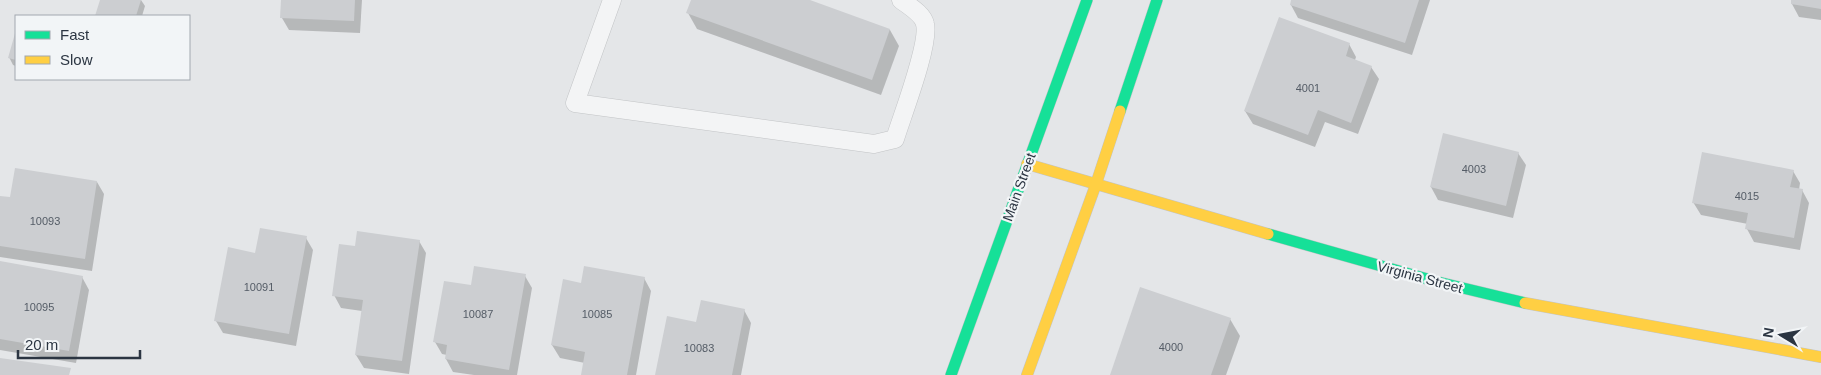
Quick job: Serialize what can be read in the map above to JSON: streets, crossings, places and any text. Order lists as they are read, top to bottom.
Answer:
{
  "streets": {
    "street": ["Main Street", "Virginia Street"]
  },
  "crossings": [
    ["Main Street", "Virginia Street"]
  ],
  "house_numbers": [
    "4001",
    "4003",
    "4015",
    "10093",
    "10091",
    "10095",
    "10087",
    "10085",
    "4000",
    "10083"
  ],
  "legend": ["Fast", "Slow"],
  "scale_bar": "20 m",
  "north": "left"
}
